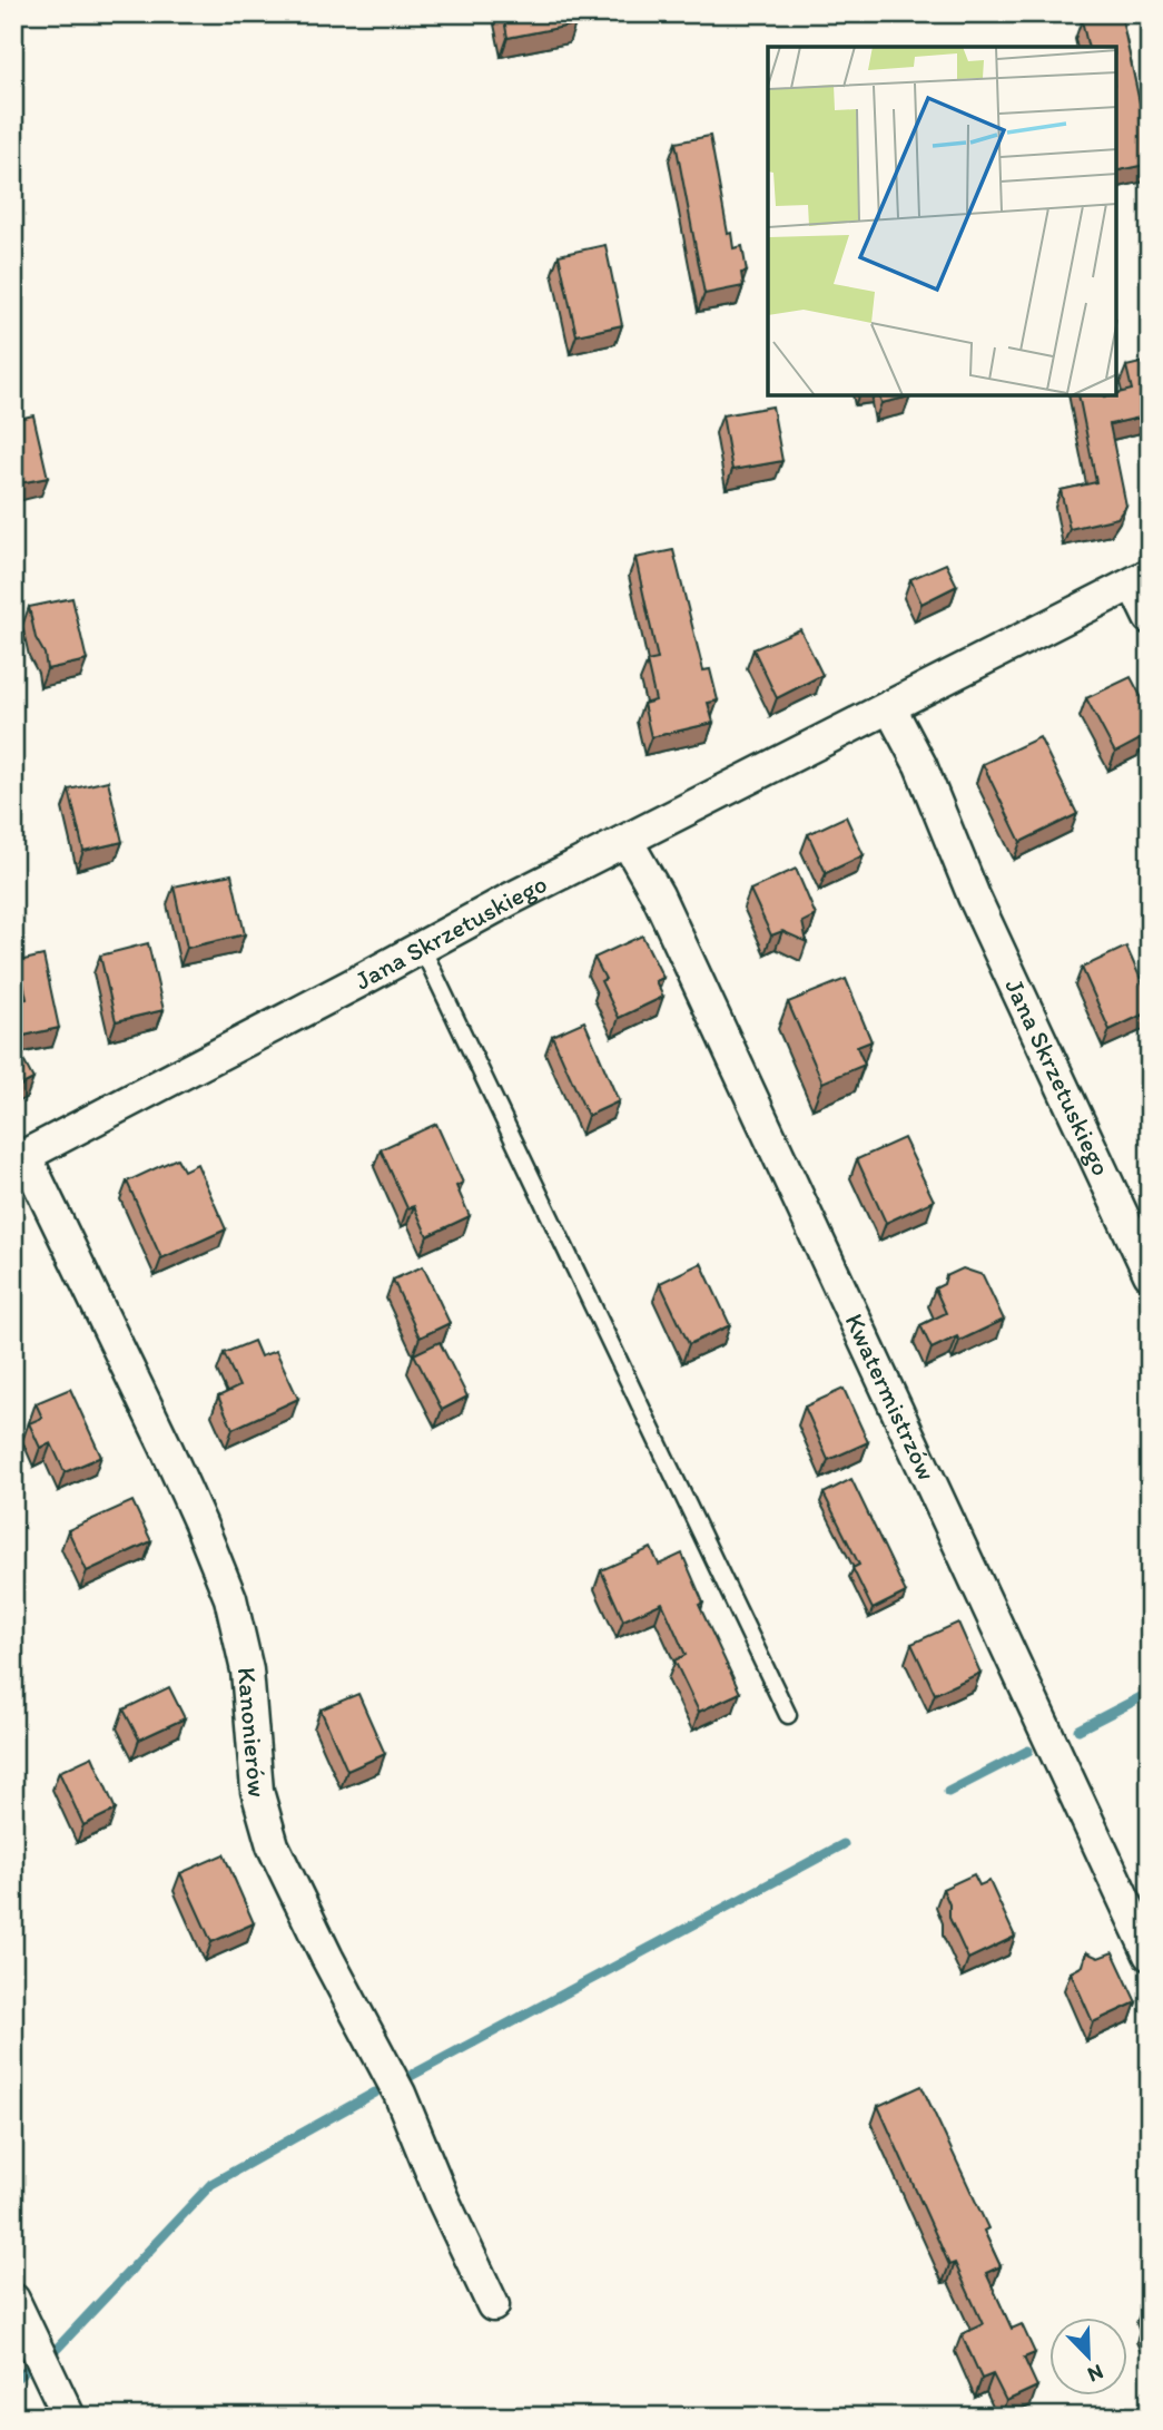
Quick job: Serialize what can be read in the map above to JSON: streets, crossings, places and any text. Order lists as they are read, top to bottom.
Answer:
{
  "streets": {
    "street": ["Jana Skrzetuskiego", "Kwatermistrzów", "Kanonierów"]
  },
  "crossings": [
    ["Jana Skrzetuskiego", "Kwatermistrzów"],
    ["Jana Skrzetuskiego", "Kanonierów"]
  ],
  "north": "bottom right"
}
